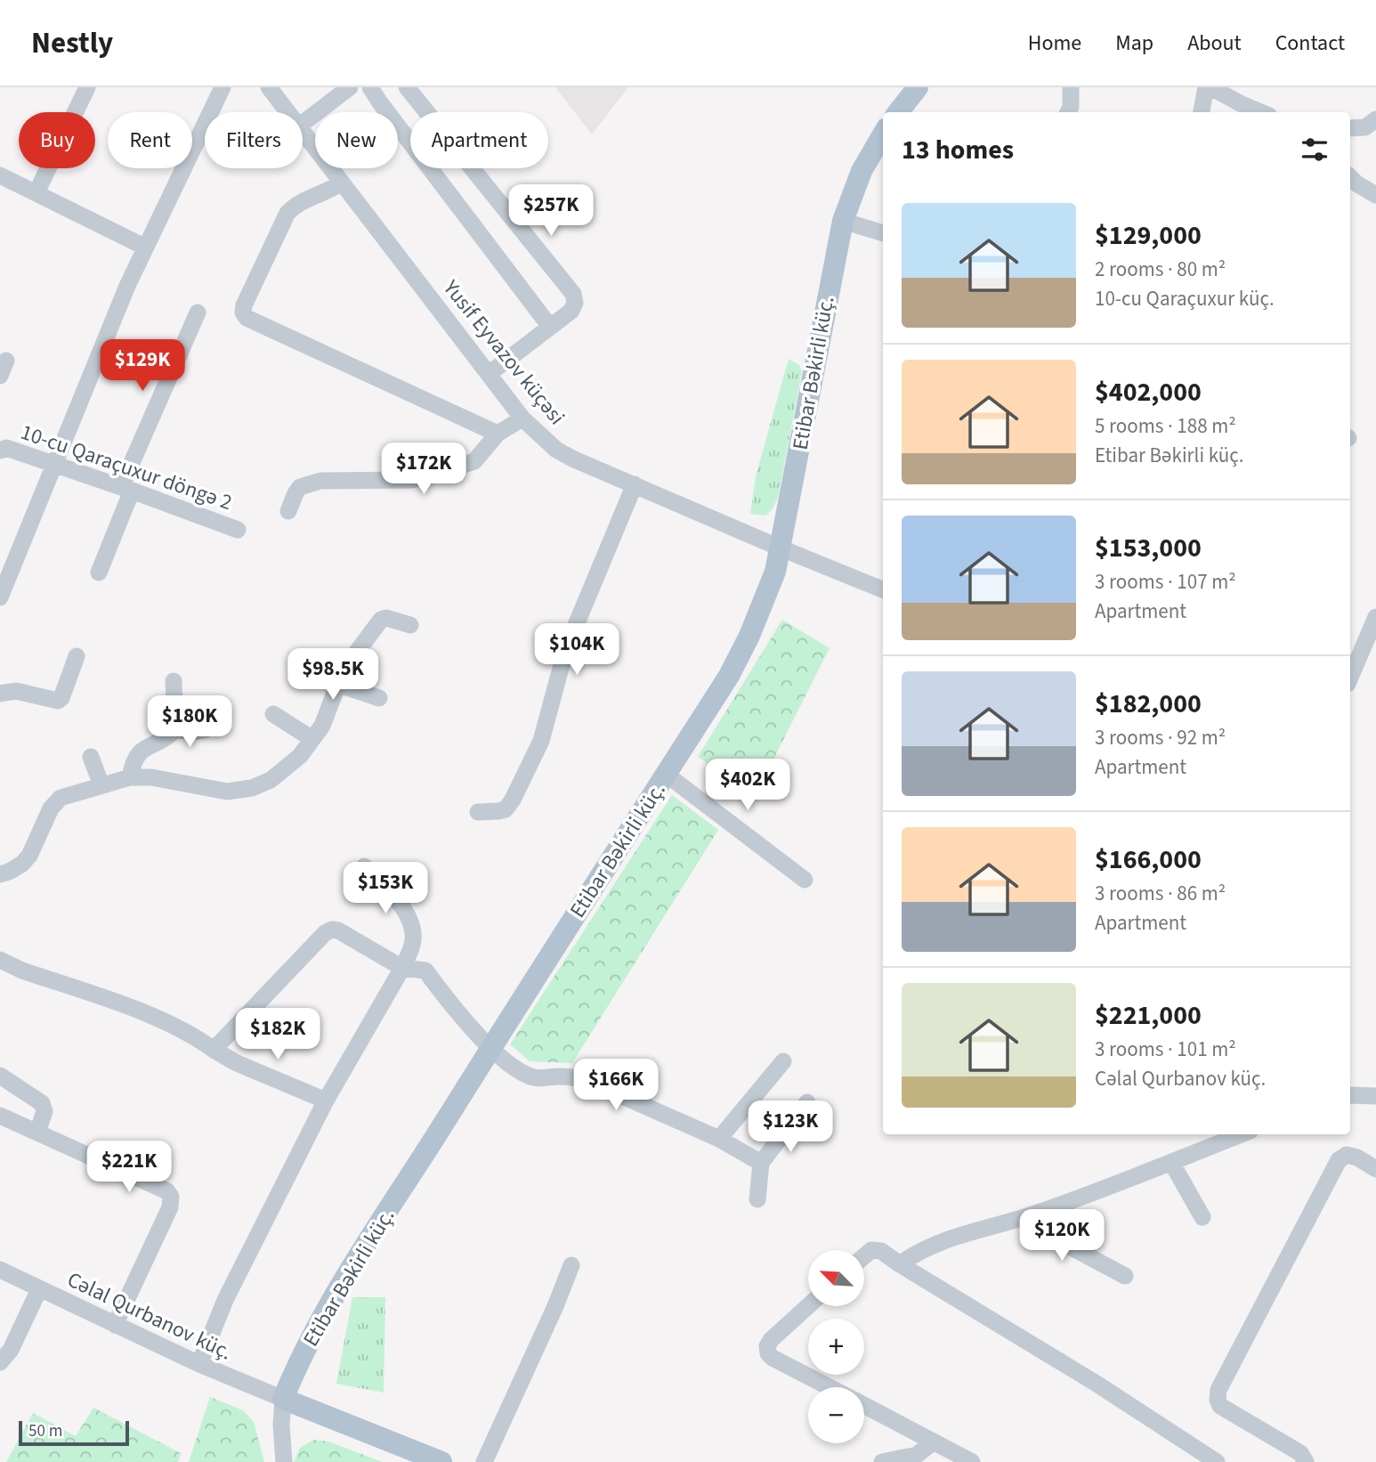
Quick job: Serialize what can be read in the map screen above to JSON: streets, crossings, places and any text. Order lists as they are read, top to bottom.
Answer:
{
  "streets": {
    "main road": ["Etibar Bəkirli küç."],
    "street": ["Yusif Eyvazov küçəsi", "10-cu Qaraçuxur döngə 2", "Cəlal Qurbanov küç."]
  },
  "crossings": [
    ["Yusif Eyvazov küçəsi", "Etibar Bəkirli küç."],
    ["Etibar Bəkirli küç.", "Cəlal Qurbanov küç."]
  ],
  "scale_bar": "50 m",
  "north": "top left",
  "page": {
    "header": "Nestly",
    "nav": [
      "Home",
      "Map",
      "About",
      "Contact"
    ],
    "chip": [
      "Buy",
      "Rent",
      "Filters",
      "New",
      "Apartment"
    ],
    "heading": "13 homes",
    "price": [
      "$257K",
      "$129K",
      "$172K",
      "$104K",
      "$98.5K",
      "$180K",
      "$402K",
      "$153K",
      "$182K",
      "$166K",
      "$123K",
      "$221K",
      "$120K"
    ],
    "list": [
      {
        "name": "$129,000",
        "note": "2 rooms · 80 m² · 10-cu Qaraçuxur küç."
      },
      {
        "name": "$402,000",
        "note": "5 rooms · 188 m² · Etibar Bəkirli küç."
      },
      {
        "name": "$153,000",
        "note": "3 rooms · 107 m² · Apartment"
      },
      {
        "name": "$182,000",
        "note": "3 rooms · 92 m² · Apartment"
      },
      {
        "name": "$166,000",
        "note": "3 rooms · 86 m² · Apartment"
      },
      {
        "name": "$221,000",
        "note": "3 rooms · 101 m² · Cəlal Qurbanov küç."
      }
    ],
    "map_buttons": ["+", "−"],
    "scale": "50 m"
  }
}
